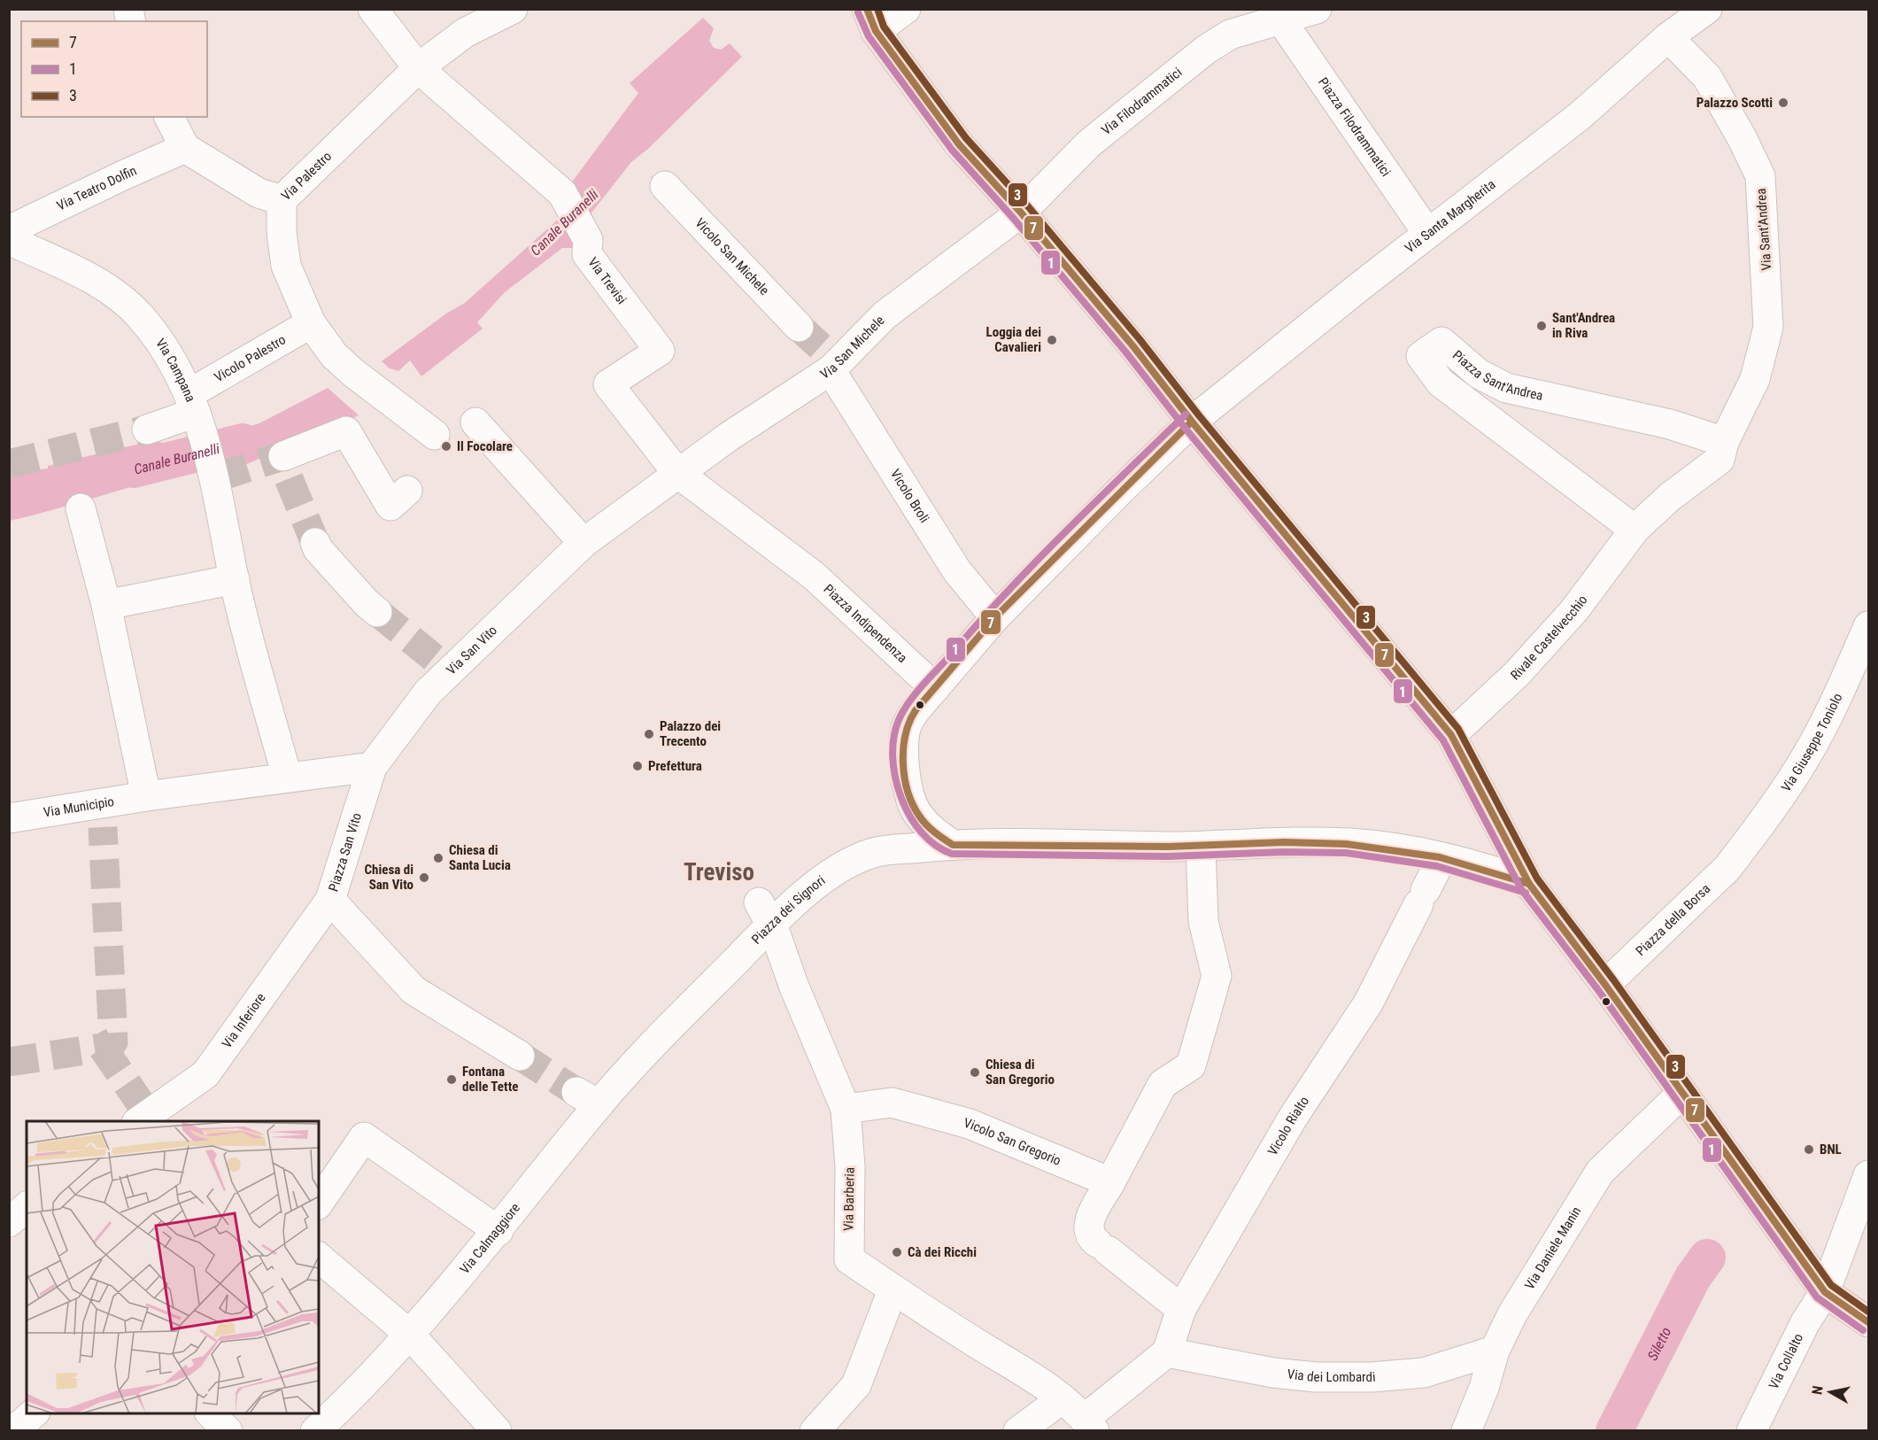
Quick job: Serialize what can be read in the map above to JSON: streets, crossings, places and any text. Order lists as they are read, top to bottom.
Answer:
{
  "streets": {
    "street": [
      "Via Filodrammatici",
      "Piazza Filodrammatici",
      "Via Palestro",
      "Via Teatro Dolfin",
      "Via Santa Margherita",
      "Via Sant'Andrea",
      "Vicolo San Michele",
      "Via Trevisi",
      "Via San Michele",
      "Vicolo Palestro",
      "Via Campana",
      "Piazza Sant'Andrea",
      "Vicolo Broli",
      "Piazza Indipendenza",
      "Rivale Castelvecchio",
      "Via San Vito",
      "Via Giuseppe Toniolo",
      "Via Municipio",
      "Piazza San Vito",
      "Piazza dei Signori",
      "Piazza della Borsa",
      "Via Inferiore",
      "Vicolo Rialto",
      "Vicolo San Gregorio",
      "Via Barberia",
      "Via Calmaggiore",
      "Via Daniele Manin",
      "Via Collalto",
      "Via dei Lombardi"
    ]
  },
  "crossings": [
    ["Via Filodrammatici", "Piazza Filodrammatici"],
    ["Via Filodrammatici", "Via San Michele"],
    ["Piazza Filodrammatici", "Via Santa Margherita"],
    ["Via Palestro", "Via Trevisi"],
    ["Via Palestro", "Vicolo Palestro"],
    ["Via Santa Margherita", "Via Sant'Andrea"],
    ["Via Santa Margherita", "Vicolo Broli"],
    ["Via Sant'Andrea", "Piazza Sant'Andrea"],
    ["Via Trevisi", "Via San Michele"],
    ["Via Trevisi", "Piazza Indipendenza"],
    ["Via San Michele", "Vicolo Broli"],
    ["Via San Michele", "Piazza Indipendenza"],
    ["Via San Michele", "Via San Vito"],
    ["Vicolo Palestro", "Via Campana"],
    ["Piazza Sant'Andrea", "Rivale Castelvecchio"],
    ["Via San Vito", "Piazza San Vito"],
    ["Via Giuseppe Toniolo", "Piazza della Borsa"],
    ["Piazza San Vito", "Via Inferiore"],
    ["Piazza dei Signori", "Vicolo Rialto"],
    ["Piazza dei Signori", "Via Barberia"],
    ["Piazza dei Signori", "Via Calmaggiore"],
    ["Vicolo Rialto", "Via dei Lombardi"],
    ["Vicolo San Gregorio", "Via Barberia"],
    ["Via Daniele Manin", "Via dei Lombardi"]
  ],
  "districts": ["Treviso"],
  "water": ["Canale Buranelli", "Siletto"],
  "places": [
    "Palazzo Scotti",
    "Sant'Andrea in Riva",
    "Loggia dei Cavalieri",
    "Il Focolare",
    "Palazzo dei Trecento",
    "Prefettura",
    "Chiesa di Santa Lucia",
    "Chiesa di San Vito",
    "Chiesa di San Gregorio",
    "Fontana delle Tette",
    "BNL",
    "Cà dei Ricchi"
  ],
  "lines": ["transit line 7", "transit line 3", "transit line 1"],
  "legend": ["7", "1", "3"],
  "north": "left"
}
